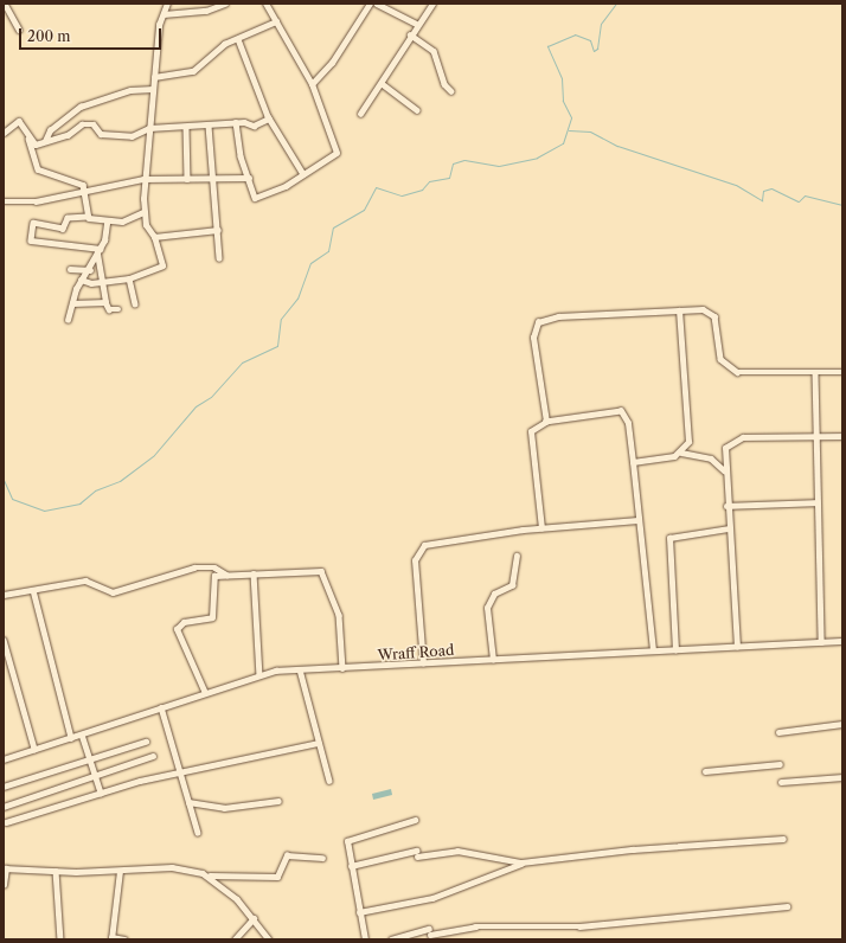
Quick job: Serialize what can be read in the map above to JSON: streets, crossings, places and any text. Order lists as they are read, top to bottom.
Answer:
{
  "streets": {
    "street": ["Wraff Road"]
  },
  "scale_bar": "200 m"
}
